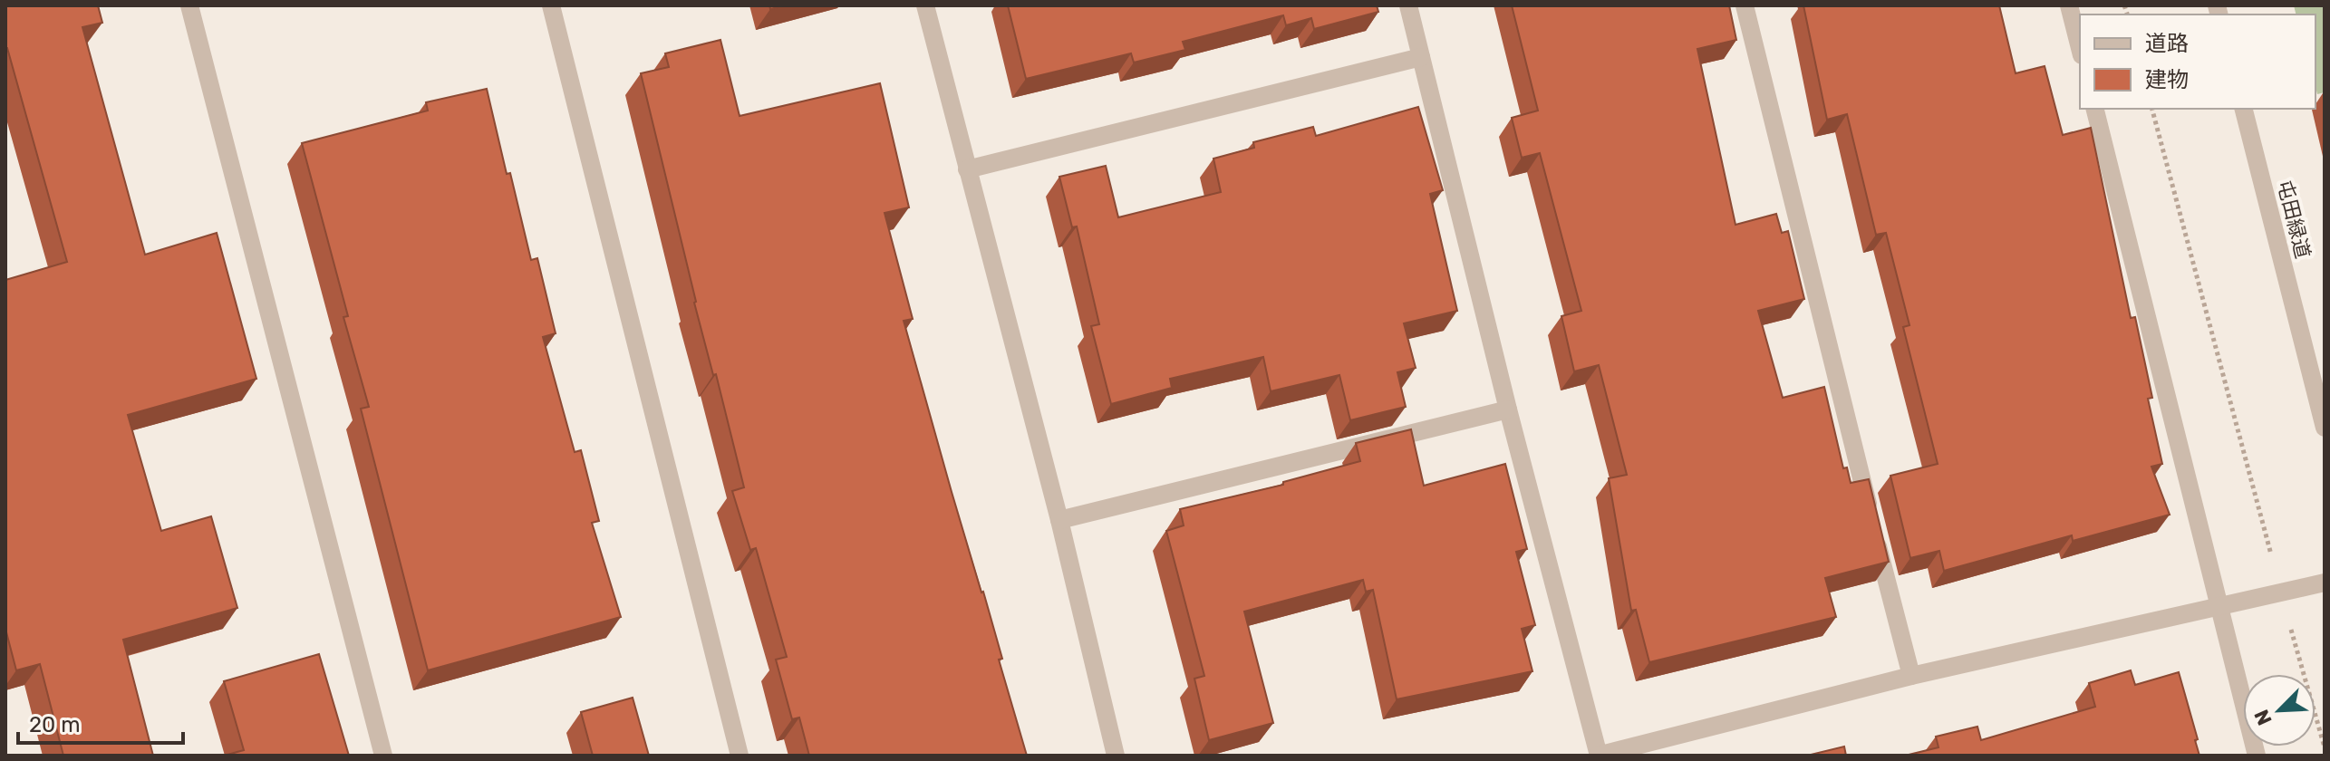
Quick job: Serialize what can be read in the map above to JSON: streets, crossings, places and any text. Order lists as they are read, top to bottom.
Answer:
{
  "streets": {
    "street": ["屯田緑道"]
  },
  "legend": ["道路", "建物"],
  "scale_bar": "20 m",
  "north": "bottom left"
}
